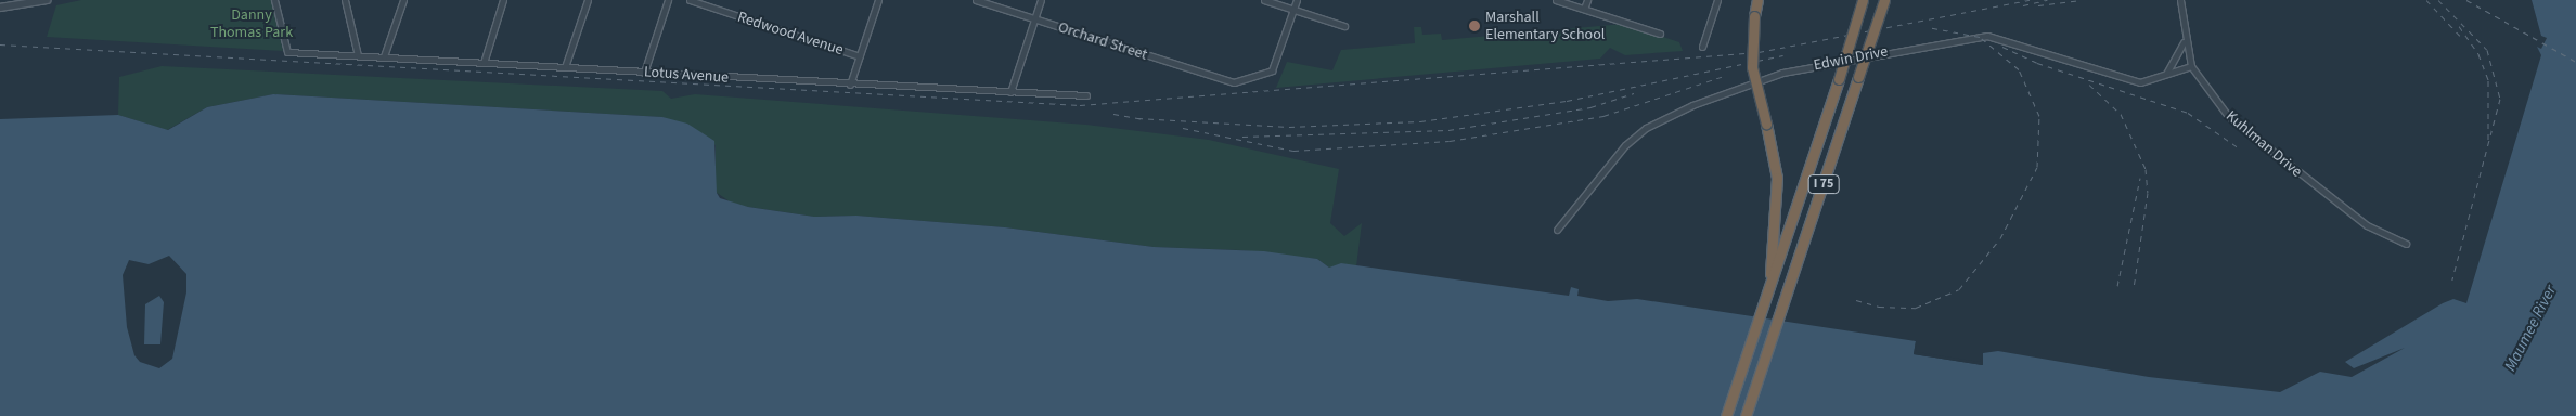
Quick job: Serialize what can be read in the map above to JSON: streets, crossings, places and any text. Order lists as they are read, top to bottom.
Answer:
{
  "streets": {
    "highway": ["I 75"],
    "street": [
      "Redwood Avenue",
      "Orchard Street",
      "Edwin Drive",
      "Lotus Avenue",
      "Kuhlman Drive"
    ]
  },
  "crossings": [
    ["Edwin Drive", "Kuhlman Drive"]
  ],
  "water": ["Maumee River"],
  "parks": ["Danny Thomas Park"],
  "places": ["Marshall Elementary School"]
}
